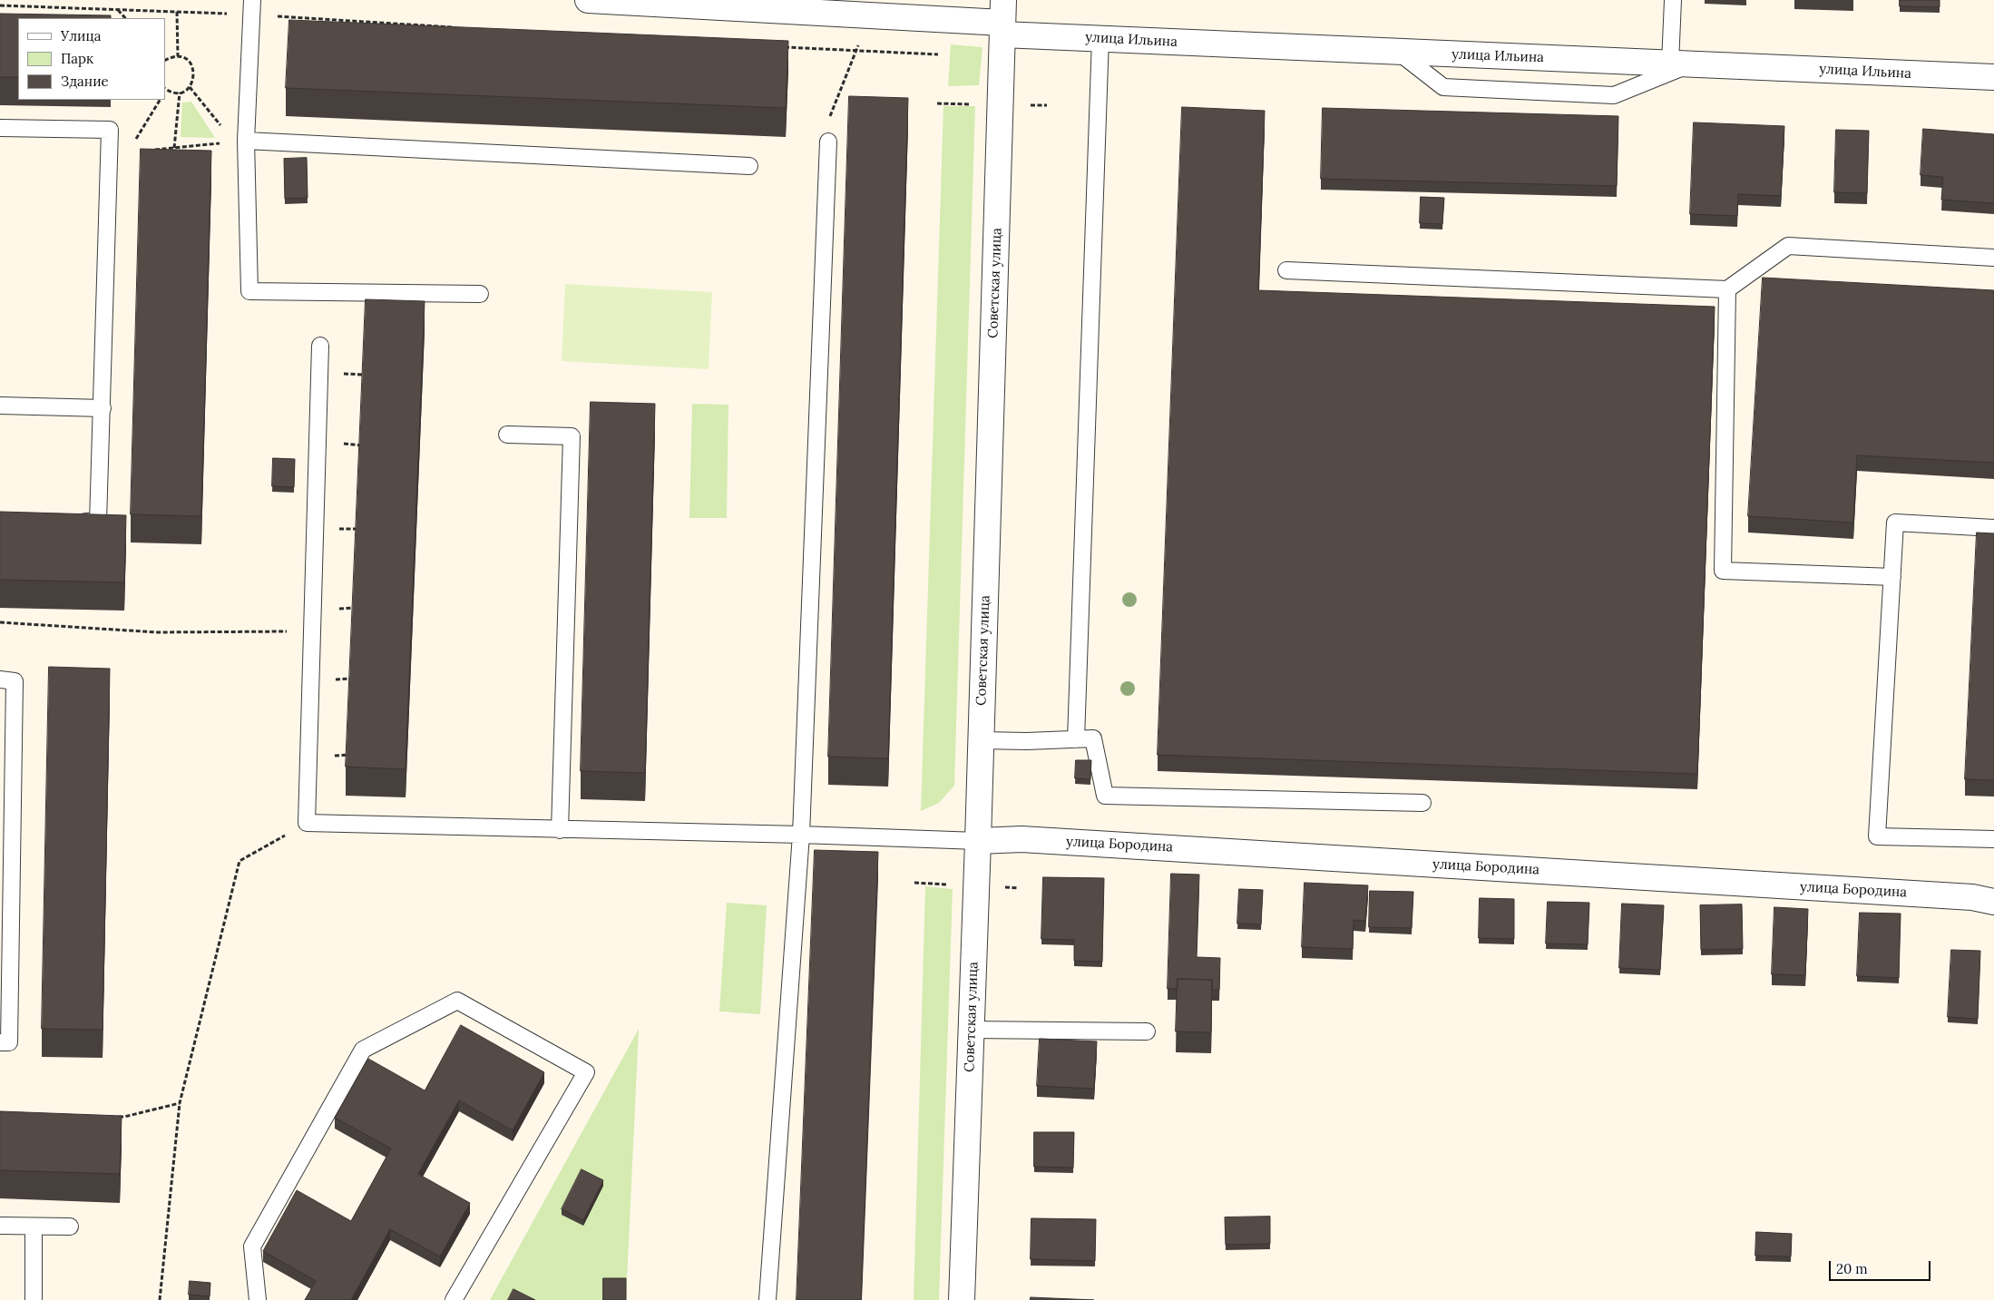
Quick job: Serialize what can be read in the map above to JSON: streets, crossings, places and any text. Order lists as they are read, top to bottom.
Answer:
{
  "streets": {
    "street": ["улица Ильина", "Советская улица", "улица Бородина"]
  },
  "crossings": [
    ["улица Ильина", "Советская улица"],
    ["Советская улица", "улица Бородина"]
  ],
  "legend": ["Улица", "Парк", "Здание"],
  "scale_bar": "20 m"
}
